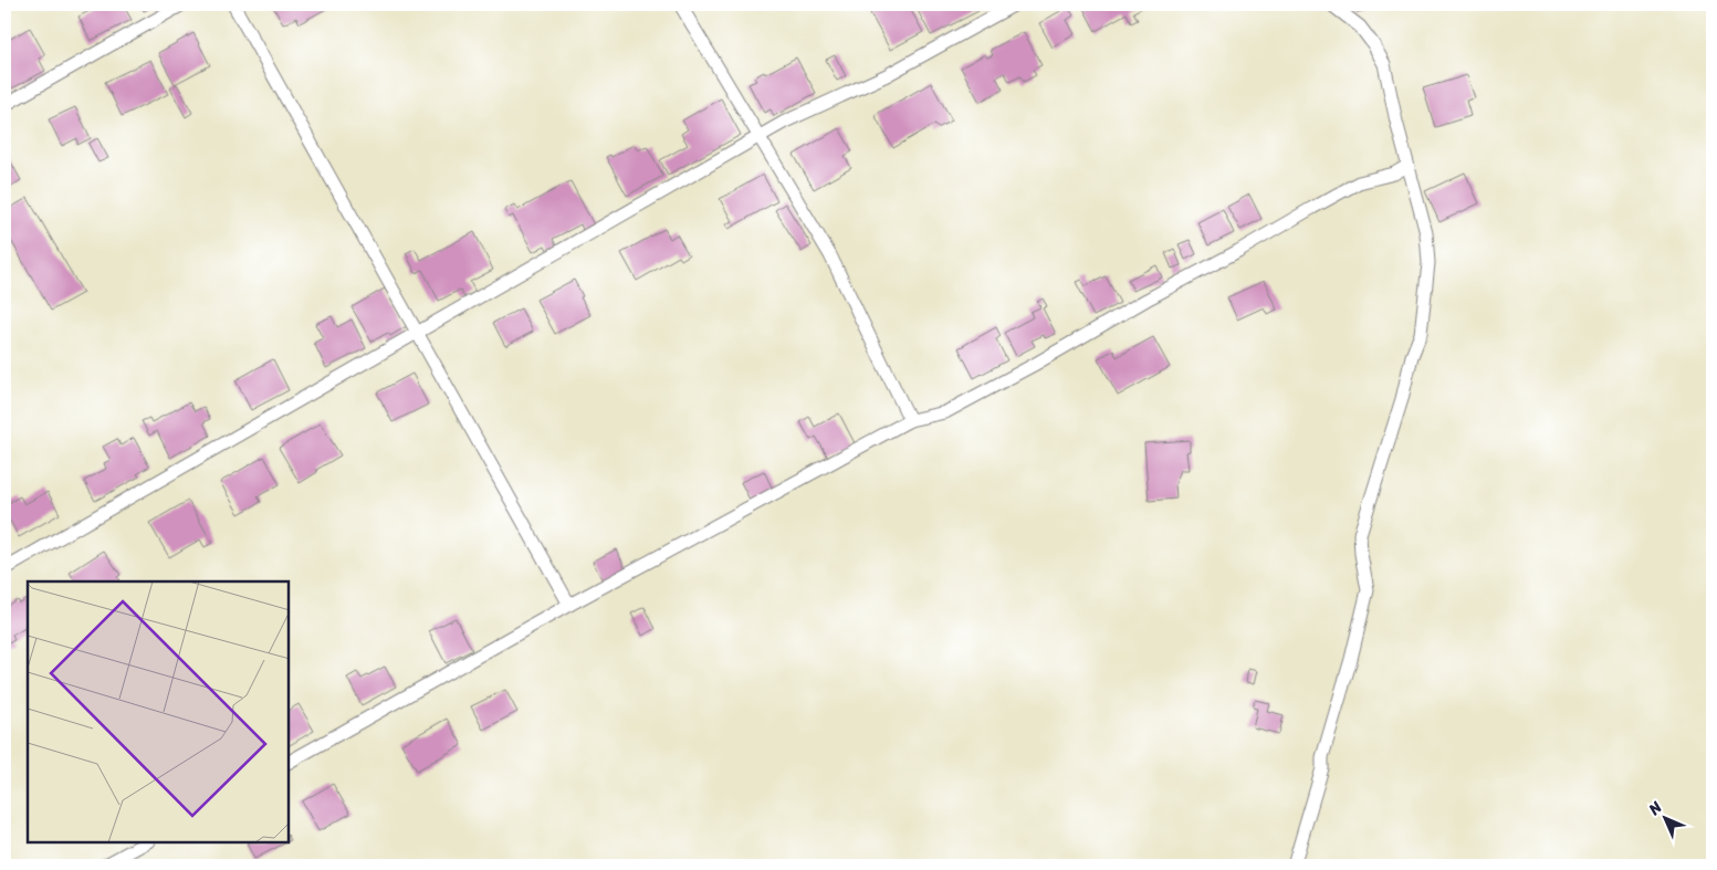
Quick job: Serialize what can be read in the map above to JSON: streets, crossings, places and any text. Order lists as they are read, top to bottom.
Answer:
{
  "north": "top left"
}
